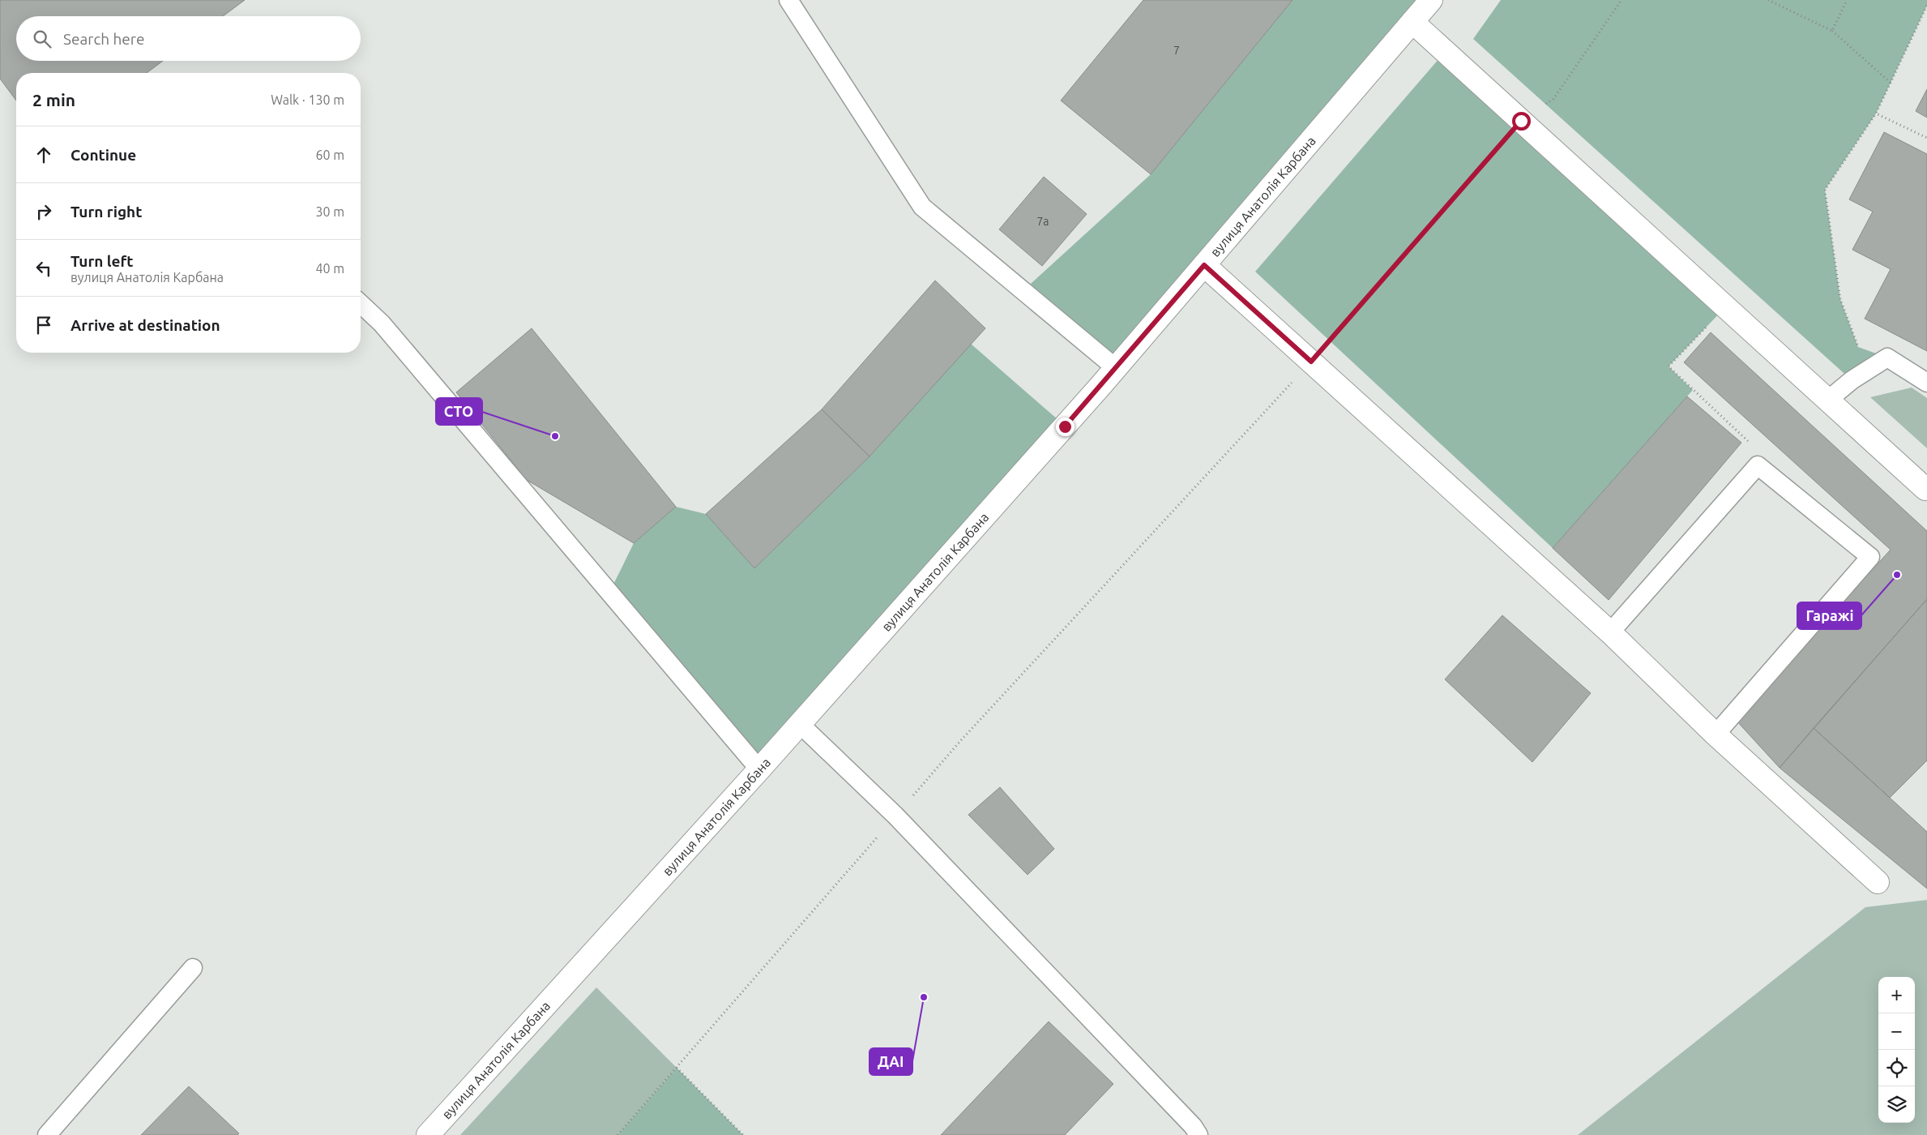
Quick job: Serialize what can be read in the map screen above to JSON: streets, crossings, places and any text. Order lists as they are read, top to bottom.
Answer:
{
  "streets": {
    "street": ["вулиця Анатолія Карбана"]
  },
  "places": ["СТО", "Гаражі", "ДАІ"],
  "house_numbers": ["7", "7а"],
  "page": {
    "search": "Search here",
    "heading": ["2 min", "Walk · 130 m"],
    "list": [
      ["Continue", "60 m"],
      ["Turn right", "30 m"],
      ["Turn left", "вулиця Анатолія Карбана", "40 m"],
      "Arrive at destination"
    ],
    "map_buttons": ["+", "−"]
  }
}
